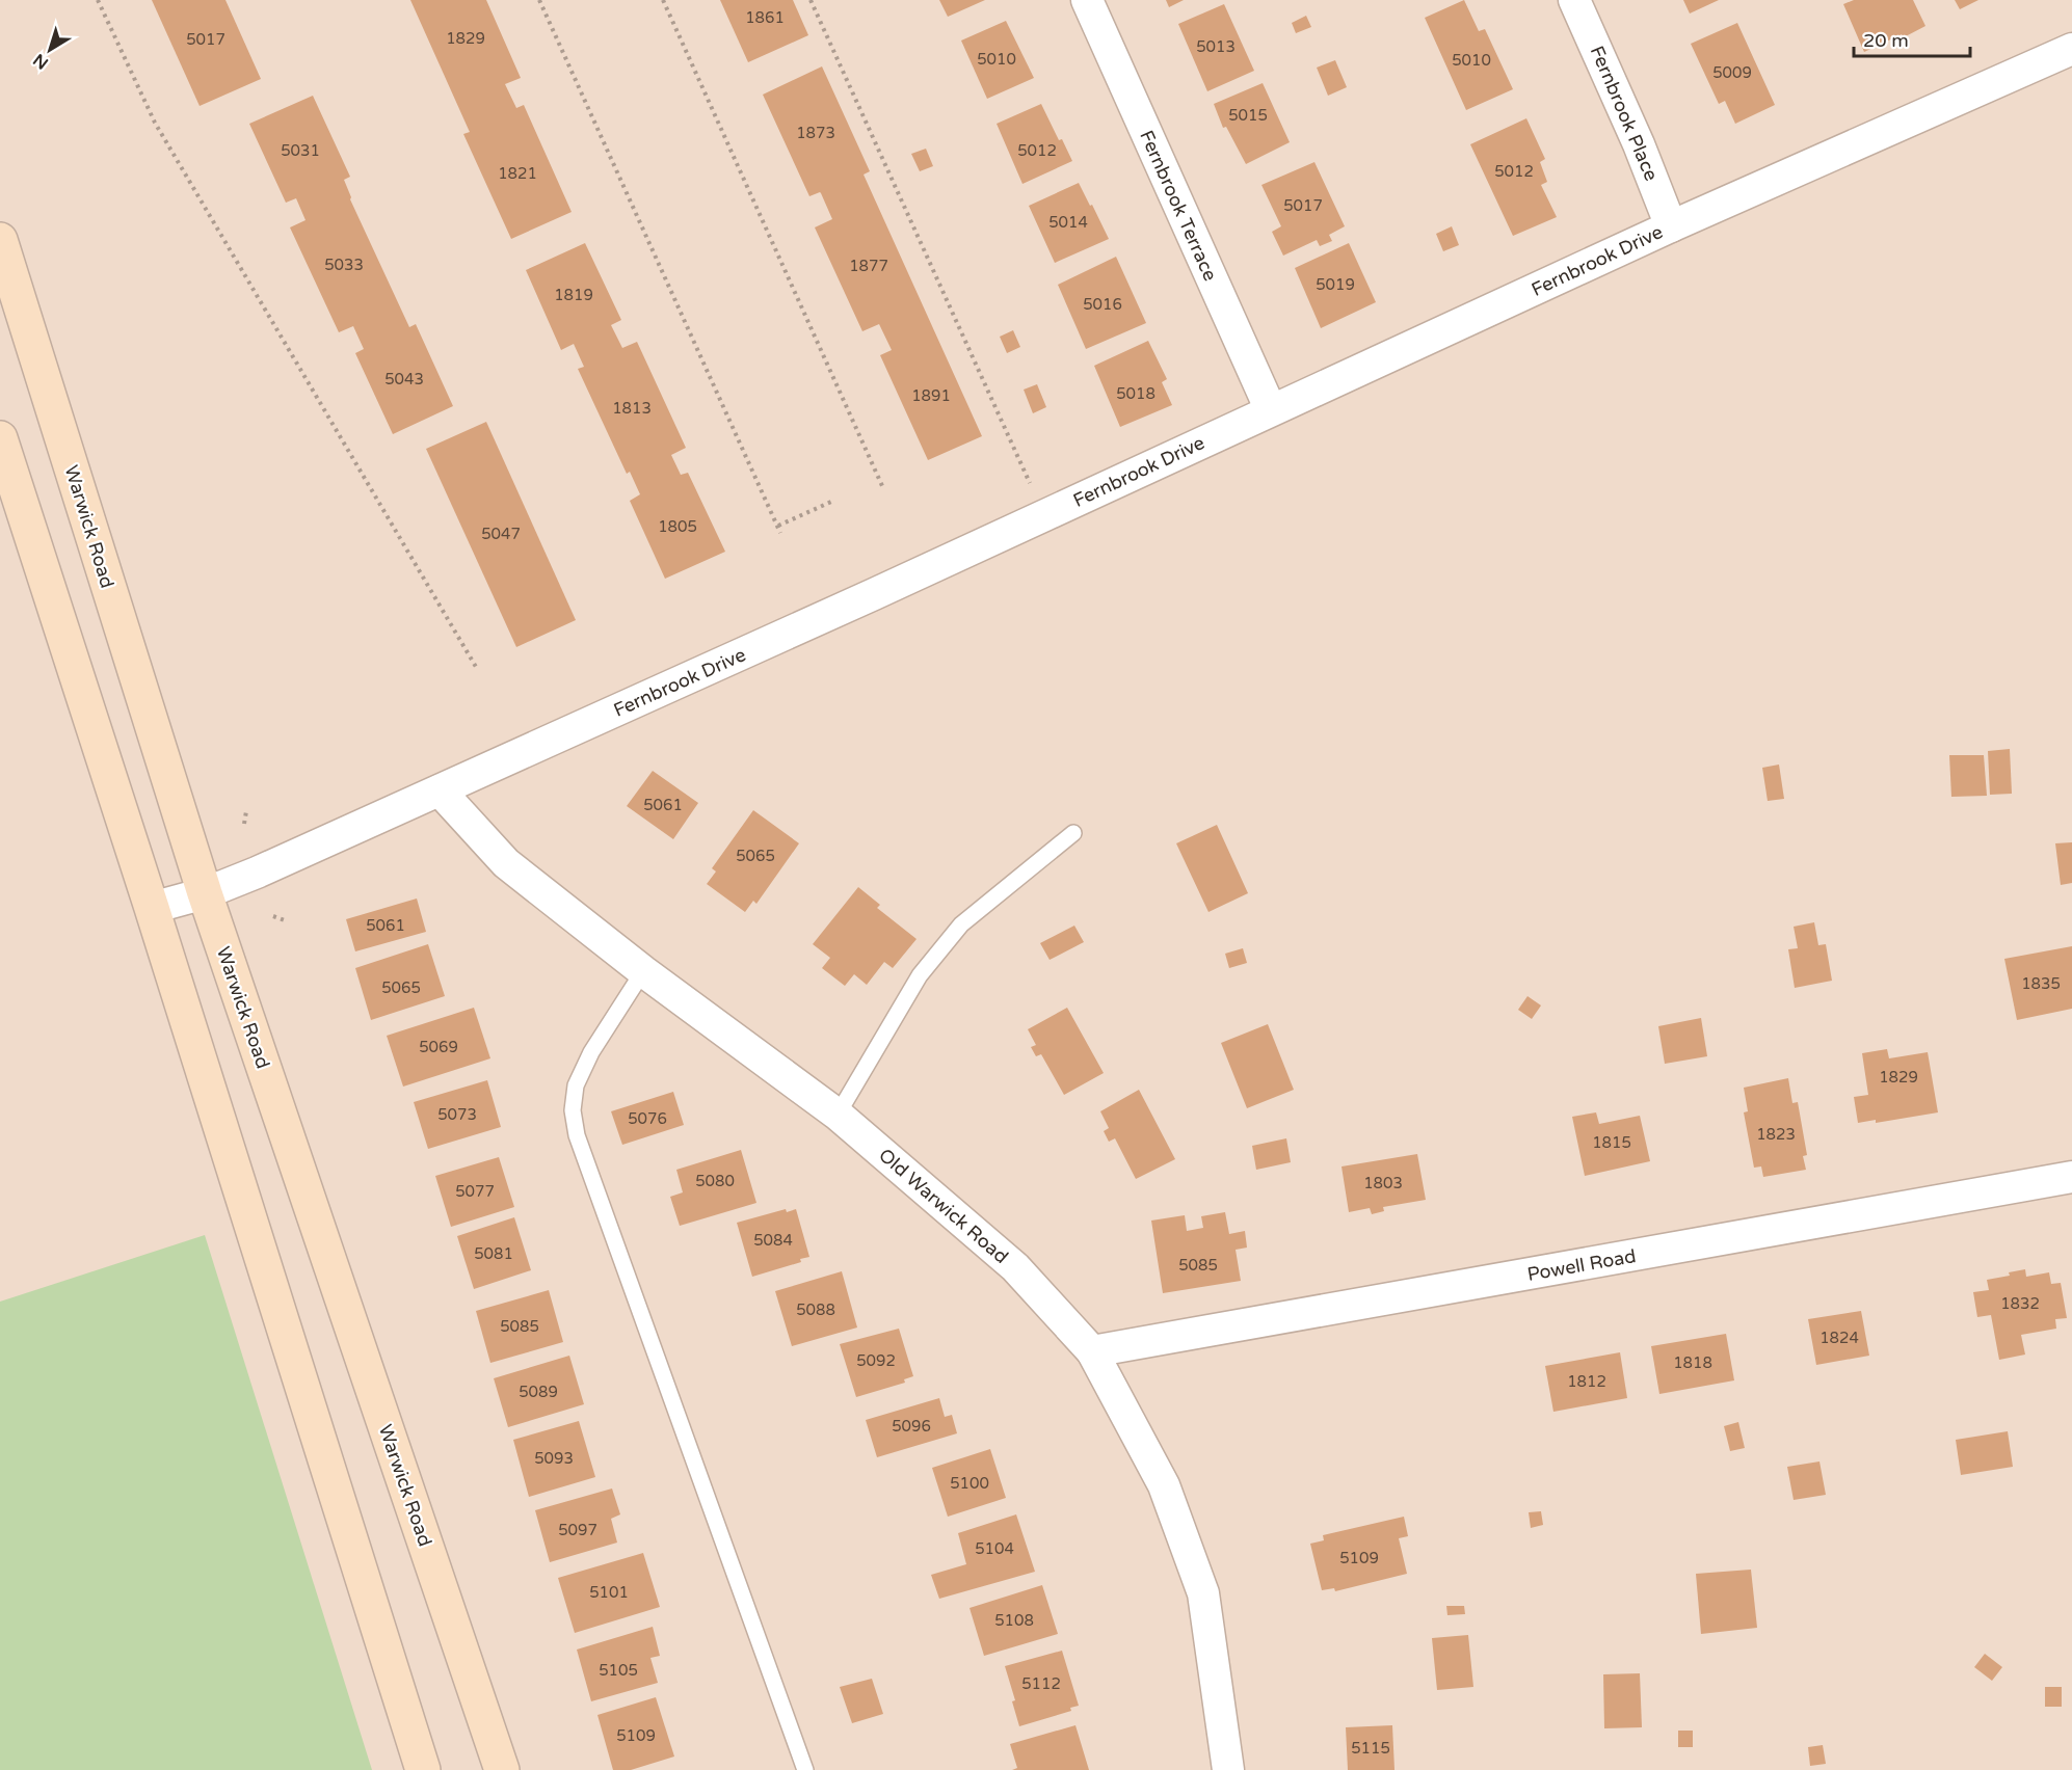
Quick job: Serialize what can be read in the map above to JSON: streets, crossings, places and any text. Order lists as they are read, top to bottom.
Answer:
{
  "streets": {
    "main road": ["Warwick Road"],
    "street": [
      "Fernbrook Place",
      "Fernbrook Terrace",
      "Fernbrook Drive",
      "Old Warwick Road",
      "Powell Road"
    ]
  },
  "crossings": [
    ["Fernbrook Place", "Fernbrook Drive"],
    ["Fernbrook Terrace", "Fernbrook Drive"],
    ["Fernbrook Drive", "Warwick Road"],
    ["Fernbrook Drive", "Old Warwick Road"],
    ["Old Warwick Road", "Powell Road"]
  ],
  "house_numbers": [
    "1861",
    "1829",
    "5017",
    "5013",
    "5010",
    "5010",
    "5009",
    "5015",
    "1873",
    "5031",
    "5012",
    "5012",
    "1821",
    "5017",
    "5014",
    "5033",
    "1877",
    "5019",
    "1819",
    "5016",
    "5043",
    "5018",
    "1891",
    "1813",
    "1805",
    "5047",
    "5061",
    "5065",
    "5061",
    "1835",
    "5065",
    "5069",
    "1829",
    "5073",
    "5076",
    "1823",
    "1815",
    "5080",
    "1803",
    "5077",
    "5084",
    "5081",
    "5085",
    "1832",
    "5088",
    "5085",
    "1824",
    "5092",
    "1818",
    "1812",
    "5089",
    "5096",
    "5093",
    "5100",
    "5097",
    "5104",
    "5109",
    "5101",
    "5108",
    "5105",
    "5112",
    "5109",
    "5115"
  ],
  "scale_bar": "20 m",
  "north": "bottom left"
}
